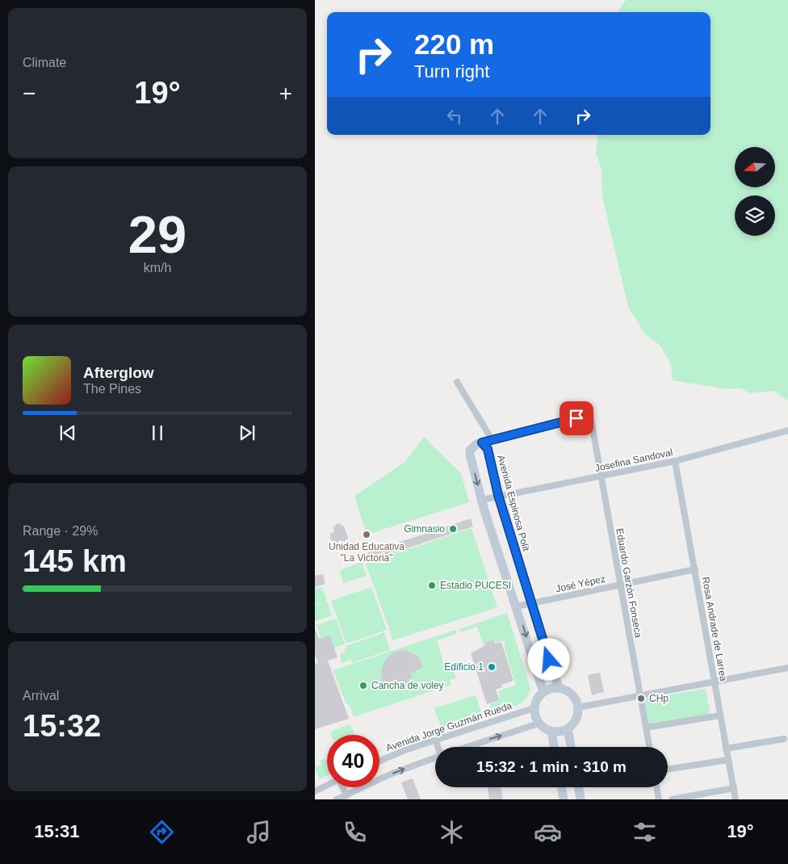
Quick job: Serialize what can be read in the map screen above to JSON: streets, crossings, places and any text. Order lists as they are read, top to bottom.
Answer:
{
  "streets": {
    "street": [
      "Josefina Sandoval",
      "Avenida Espinosa Polit",
      "Eduardo Garzón Fonseca",
      "José Yépez",
      "Rosa Andrade de Larrea",
      "Avenida Jorge Guzmán Rueda"
    ]
  },
  "crossings": [
    ["Josefina Sandoval", "Avenida Espinosa Polit"],
    ["Josefina Sandoval", "Eduardo Garzón Fonseca"],
    ["Josefina Sandoval", "Rosa Andrade de Larrea"],
    ["Avenida Espinosa Polit", "José Yépez"],
    ["Avenida Espinosa Polit", "Avenida Jorge Guzmán Rueda"],
    ["Eduardo Garzón Fonseca", "José Yépez"],
    ["José Yépez", "Rosa Andrade de Larrea"]
  ],
  "places": [
    "Gimnasio",
    "Unidad Educativa \"La Victoria\"",
    "Estadio PUCESI",
    "Edificio 1",
    "Cancha de voley",
    "CHp"
  ],
  "north": "left",
  "page": {
    "tile": [
      "Climate",
      ["29", "km/h"],
      ["Range · 29%", "145 km"],
      ["Arrival", "15:32"]
    ],
    "turn": ["220 m", "Turn right"],
    "heat": ["−", "19°", "+"],
    "song": ["Afterglow", "The Pines"],
    "limit": "40",
    "trip": "15:32 · 1 min · 310 m",
    "tabs": ["15:31", "19°"]
  }
}
